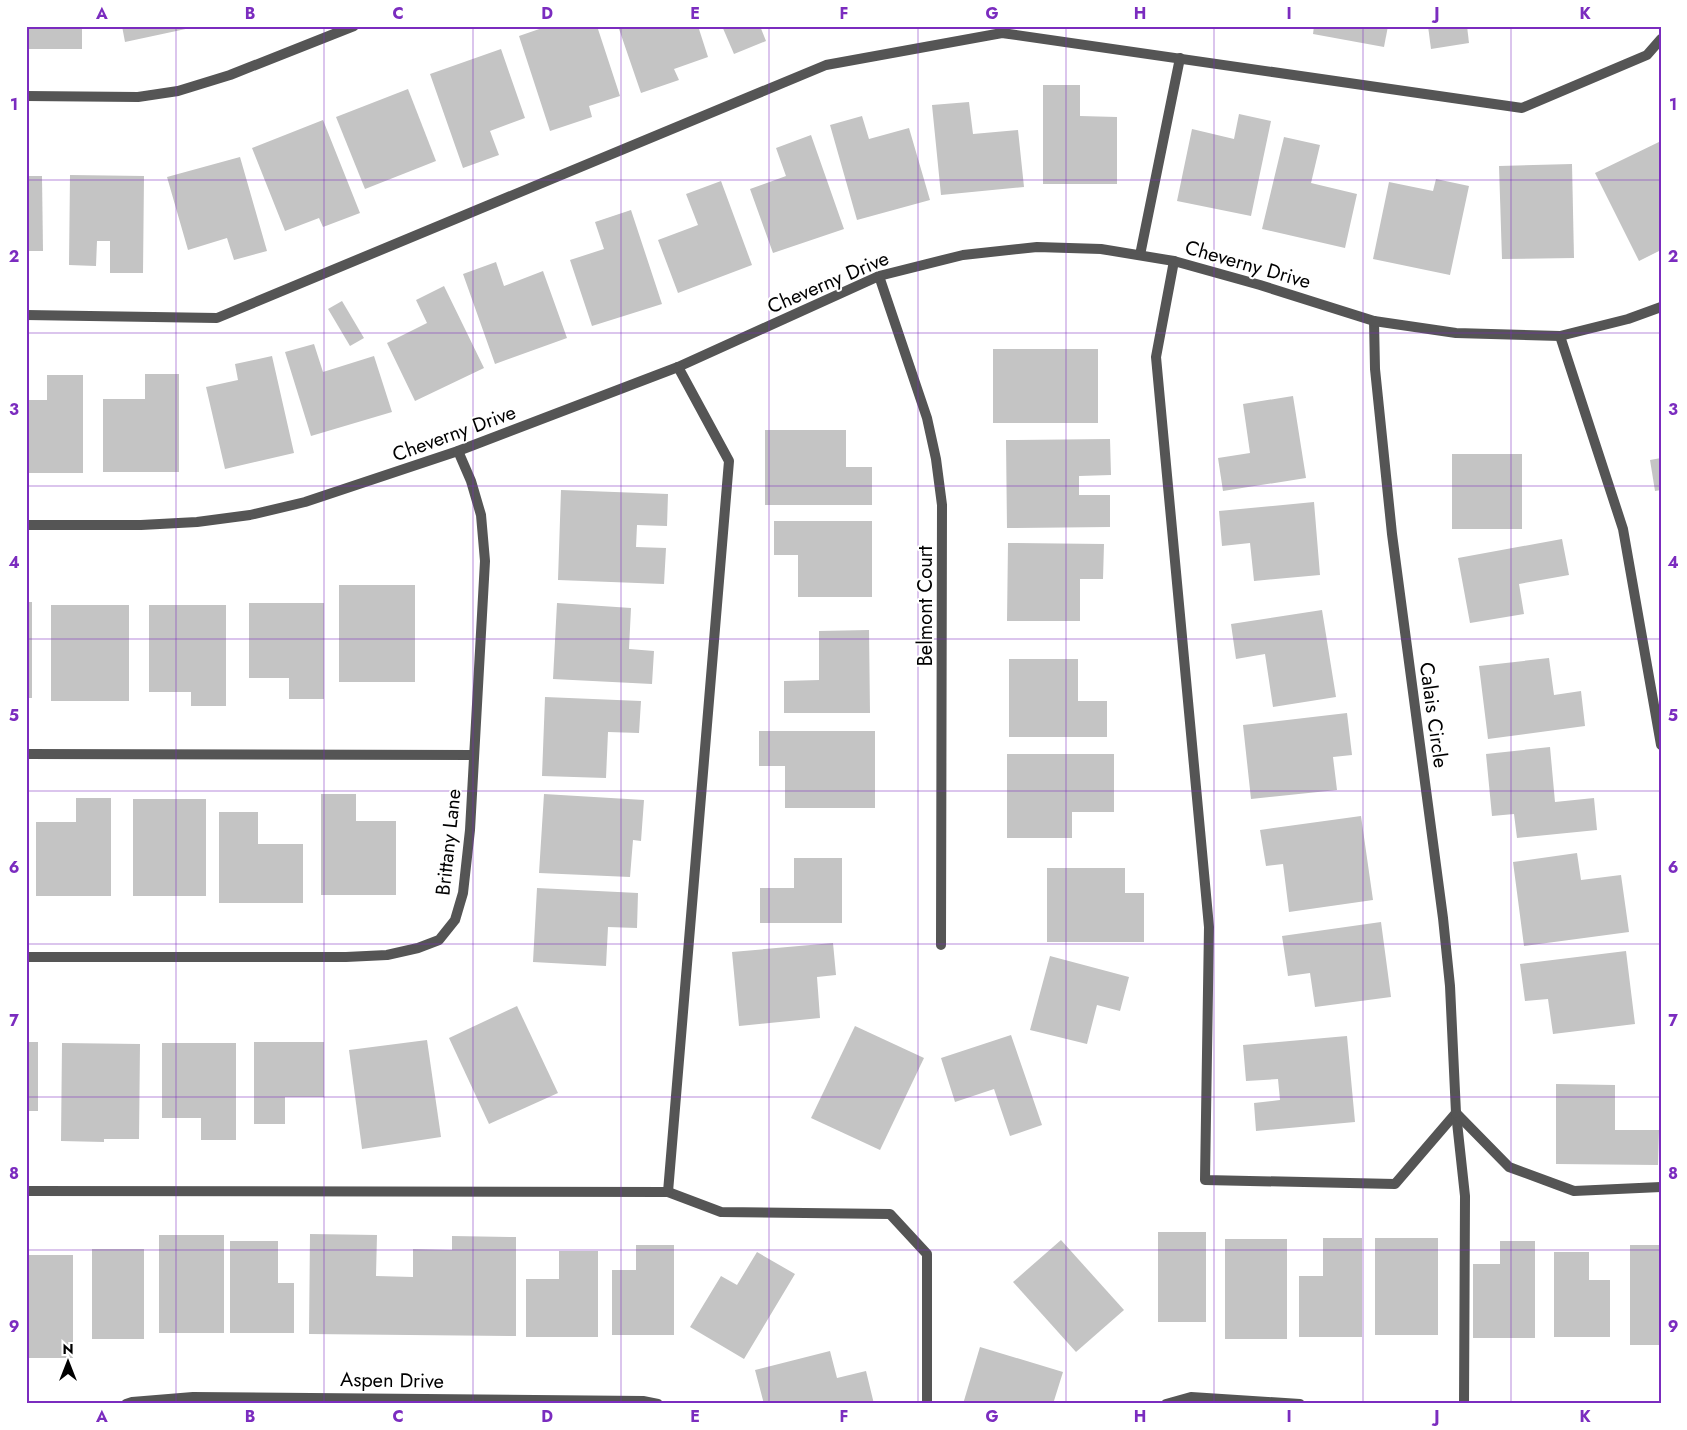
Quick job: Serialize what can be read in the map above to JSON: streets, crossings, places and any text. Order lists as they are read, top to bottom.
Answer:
{
  "streets": {
    "street": [
      "Cheverny Drive",
      "Belmont Court",
      "Calais Circle",
      "Brittany Lane",
      "Aspen Drive"
    ]
  },
  "crossings": [
    ["Cheverny Drive", "Belmont Court"],
    ["Cheverny Drive", "Calais Circle"],
    ["Cheverny Drive", "Brittany Lane"]
  ],
  "north": "top",
  "grid": {
    "columns": [
      "A",
      "B",
      "C",
      "D",
      "E",
      "F",
      "G",
      "H",
      "I",
      "J",
      "K"
    ],
    "rows": [
      "1",
      "2",
      "3",
      "4",
      "5",
      "6",
      "7",
      "8",
      "9"
    ]
  }
}
